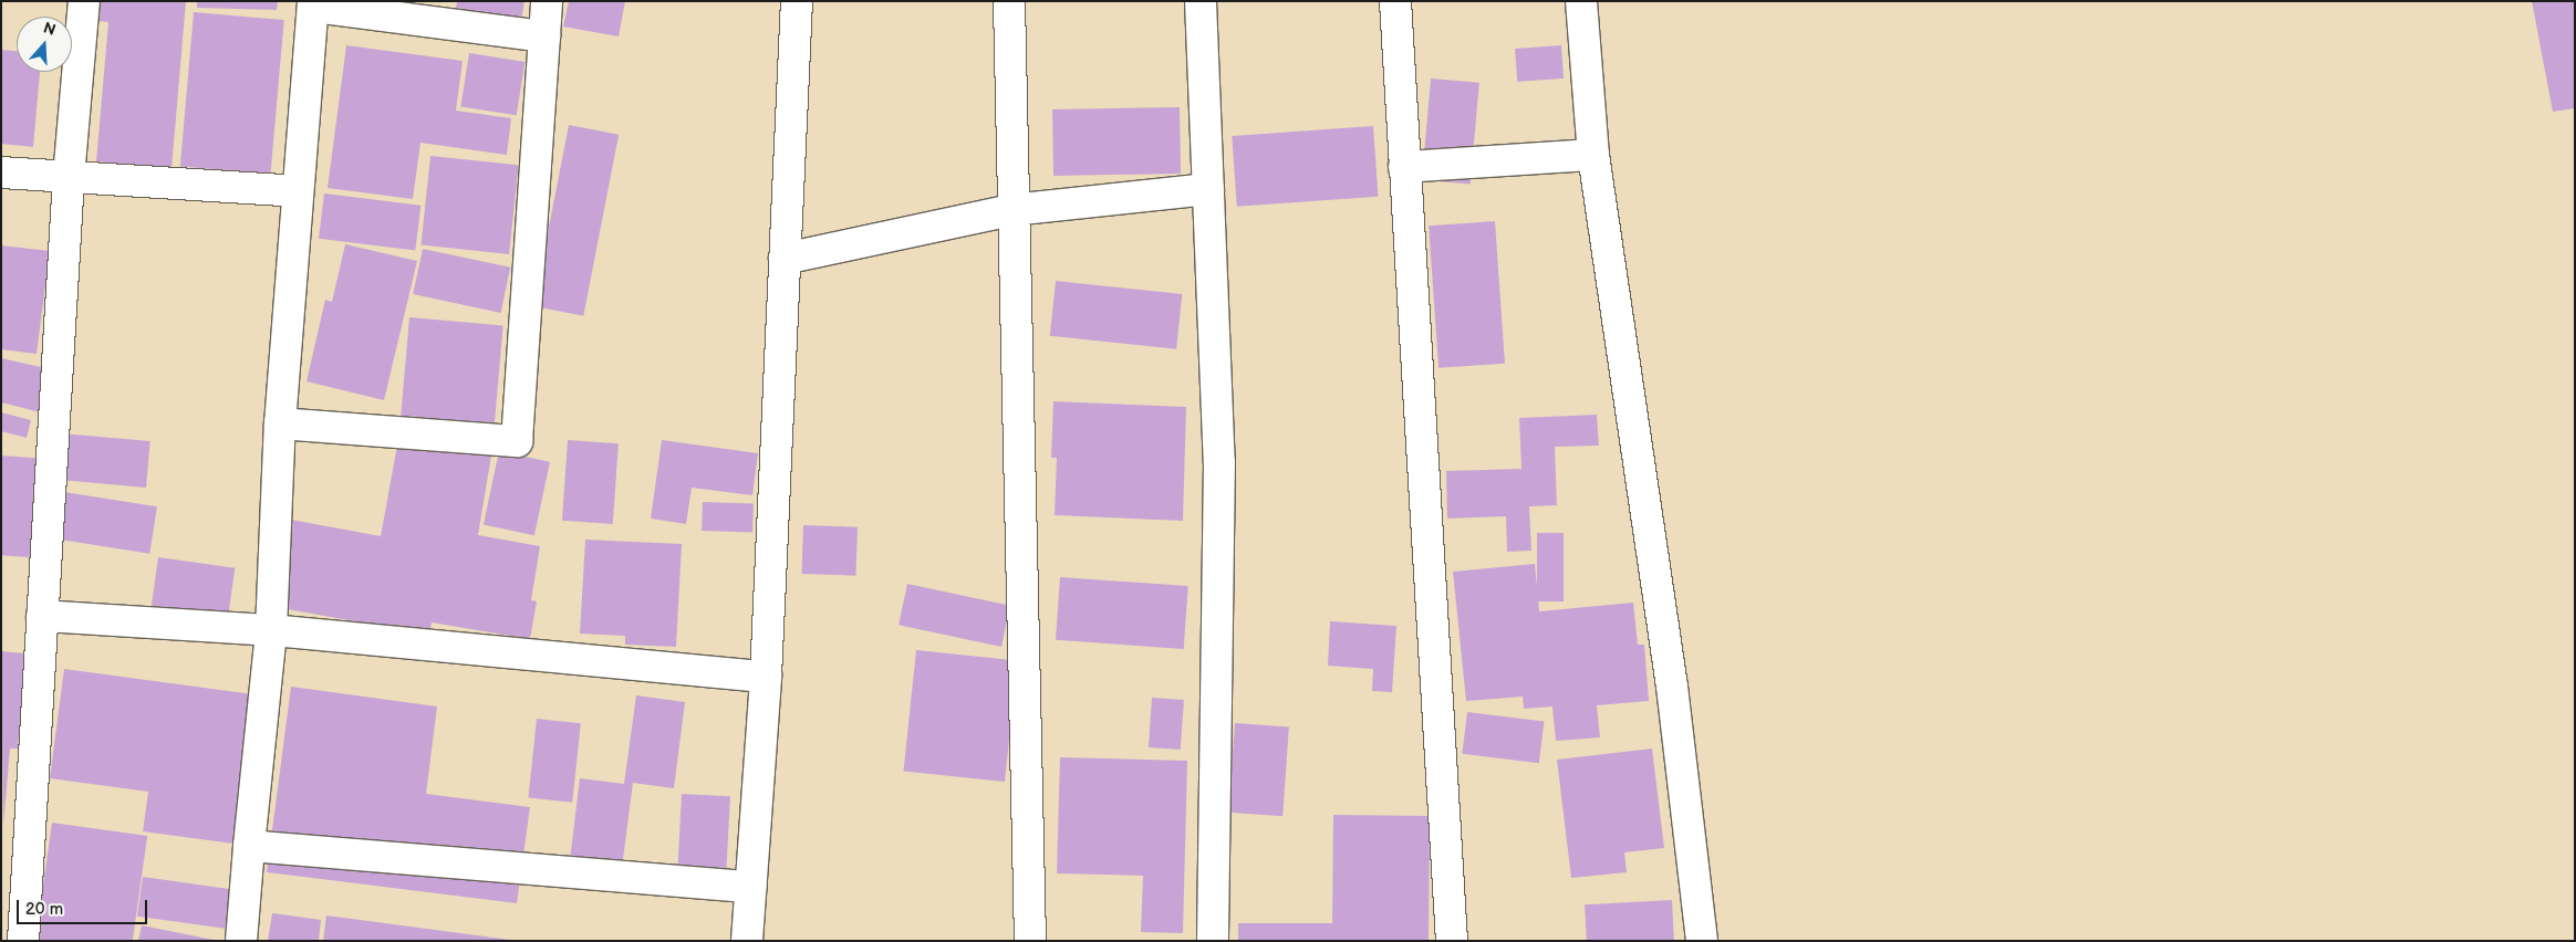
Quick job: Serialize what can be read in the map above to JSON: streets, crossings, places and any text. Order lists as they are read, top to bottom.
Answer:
{
  "scale_bar": "20 m",
  "north": "top"
}
